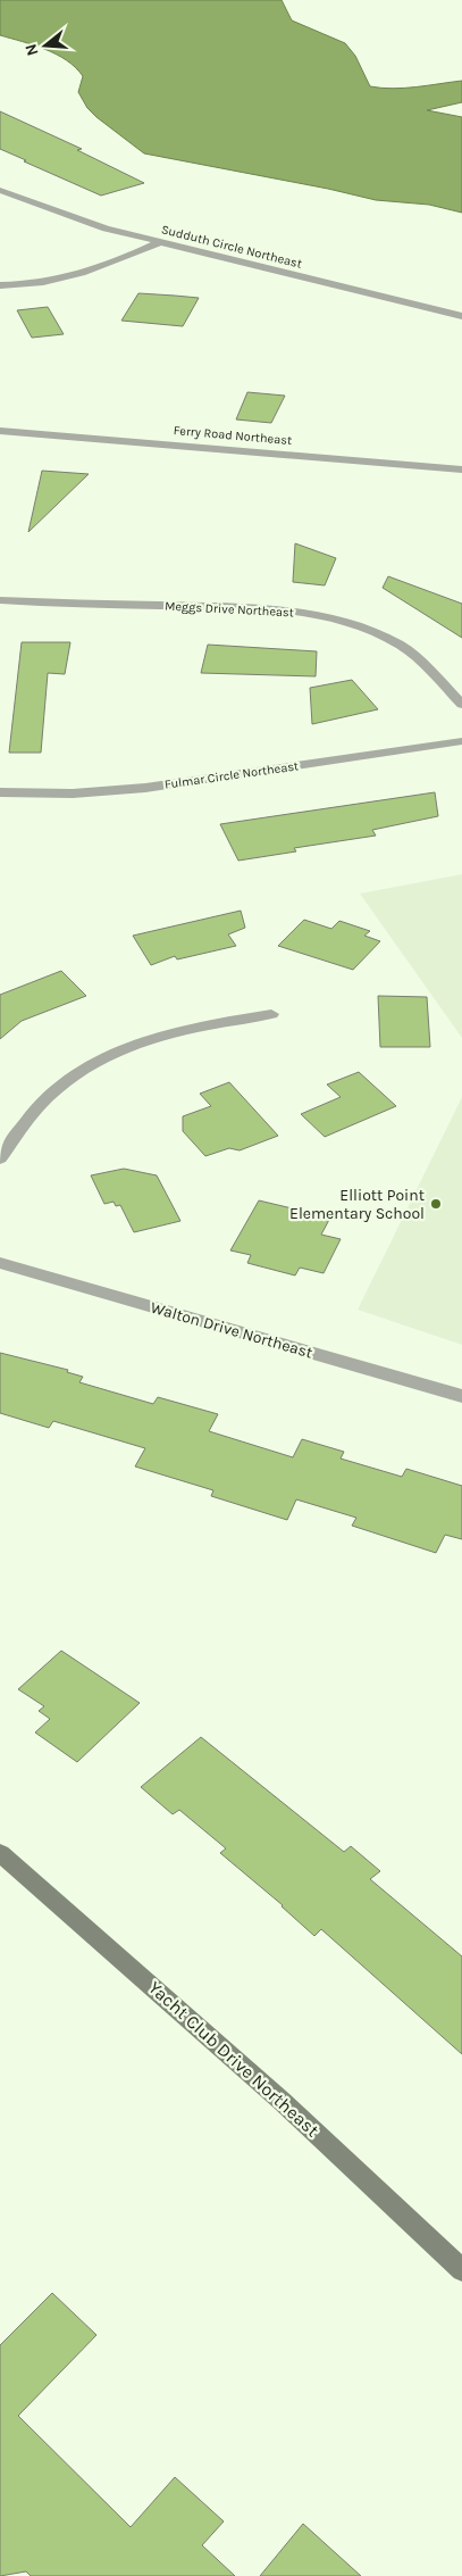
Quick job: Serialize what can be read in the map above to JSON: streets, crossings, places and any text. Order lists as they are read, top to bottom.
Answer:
{
  "streets": {
    "street": [
      "Sudduth Circle Northeast",
      "Ferry Road Northeast",
      "Meggs Drive Northeast",
      "Fulmar Circle Northeast",
      "Walton Drive Northeast",
      "Yacht Club Drive Northeast"
    ]
  },
  "places": ["Elliott Point Elementary School"],
  "north": "left"
}
